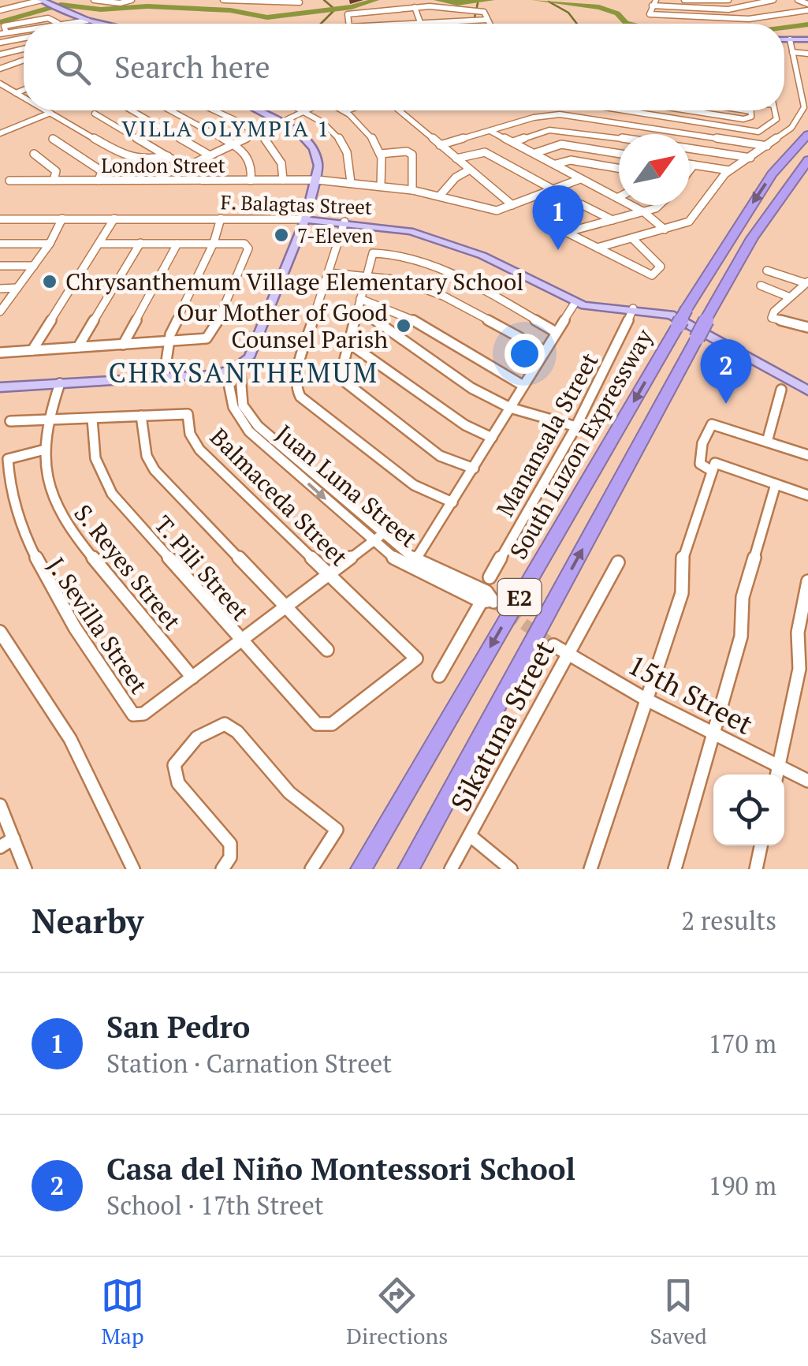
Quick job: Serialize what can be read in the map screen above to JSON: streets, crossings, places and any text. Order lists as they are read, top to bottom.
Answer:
{
  "streets": {
    "highway": ["South Luzon Expressway", "E2"],
    "main road": ["F. Balagtas Street"],
    "street": [
      "London Street",
      "Manansala Street",
      "Juan Luna Street",
      "Balmaceda Street",
      "S. Reyes Street",
      "T. Pili Street",
      "J. Sevilla Street",
      "15th Street",
      "Sikatuna Street"
    ]
  },
  "crossings": [
    ["F. Balagtas Street", "Manansala Street"],
    ["F. Balagtas Street", "South Luzon Expressway"],
    ["Balmaceda Street", "S. Reyes Street"],
    ["Balmaceda Street", "T. Pili Street"],
    ["S. Reyes Street", "J. Sevilla Street"],
    ["15th Street", "Sikatuna Street"]
  ],
  "districts": ["VILLA OLYMPIA 1", "CHRYSANTHEMUM"],
  "places": ["7-Eleven", "Chrysanthemum Village Elementary School", "Our Mother of Good Counsel Parish"],
  "north": "top right",
  "page": {
    "search": "Search here",
    "pins": ["1", "2"],
    "heading": ["Nearby", "2 results"],
    "list": [
      {
        "mark": "1",
        "name": "San Pedro",
        "note": "Station · Carnation Street",
        "value": "170 m"
      },
      {
        "mark": "2",
        "name": "Casa del Niño Montessori School",
        "note": "School · 17th Street",
        "value": "190 m"
      }
    ],
    "nav": ["Map", "Directions", "Saved"]
  }
}
